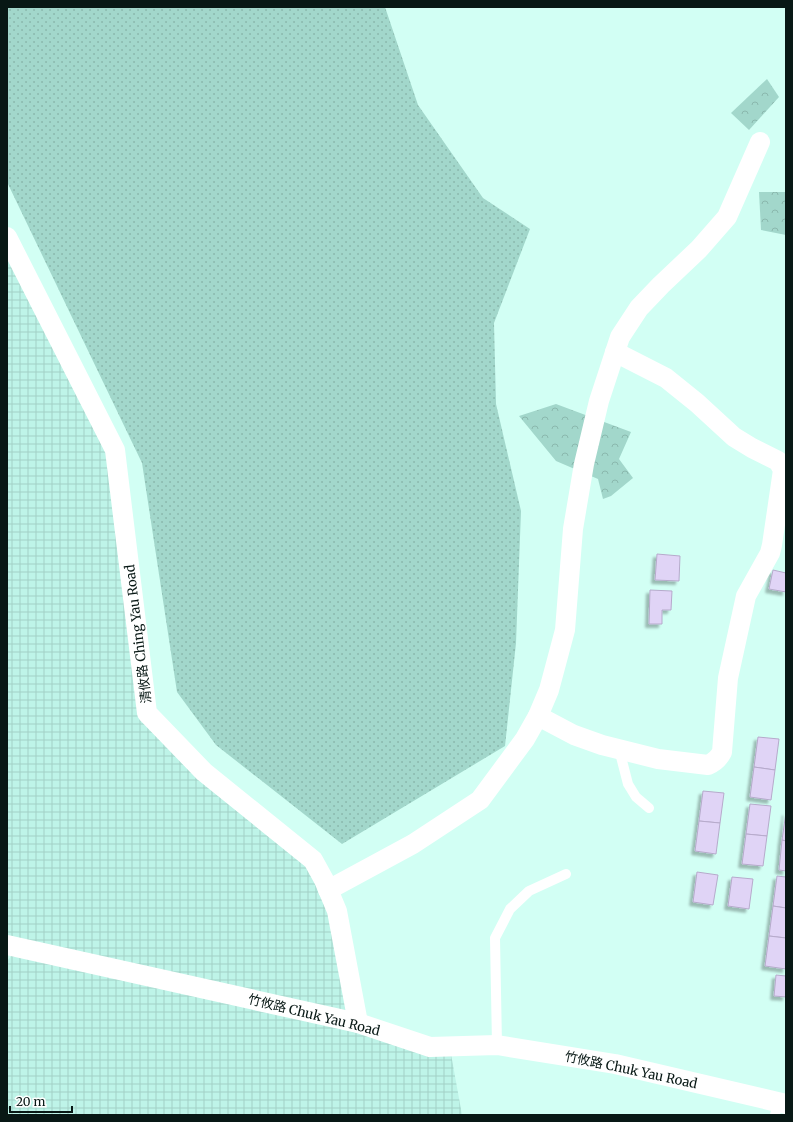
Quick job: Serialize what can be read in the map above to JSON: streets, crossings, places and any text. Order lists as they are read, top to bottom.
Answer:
{
  "streets": {
    "street": ["清攸路 Ching Yau Road", "竹攸路 Chuk Yau Road"]
  },
  "crossings": [
    ["清攸路 Ching Yau Road", "竹攸路 Chuk Yau Road"]
  ],
  "scale_bar": "20 m"
}
